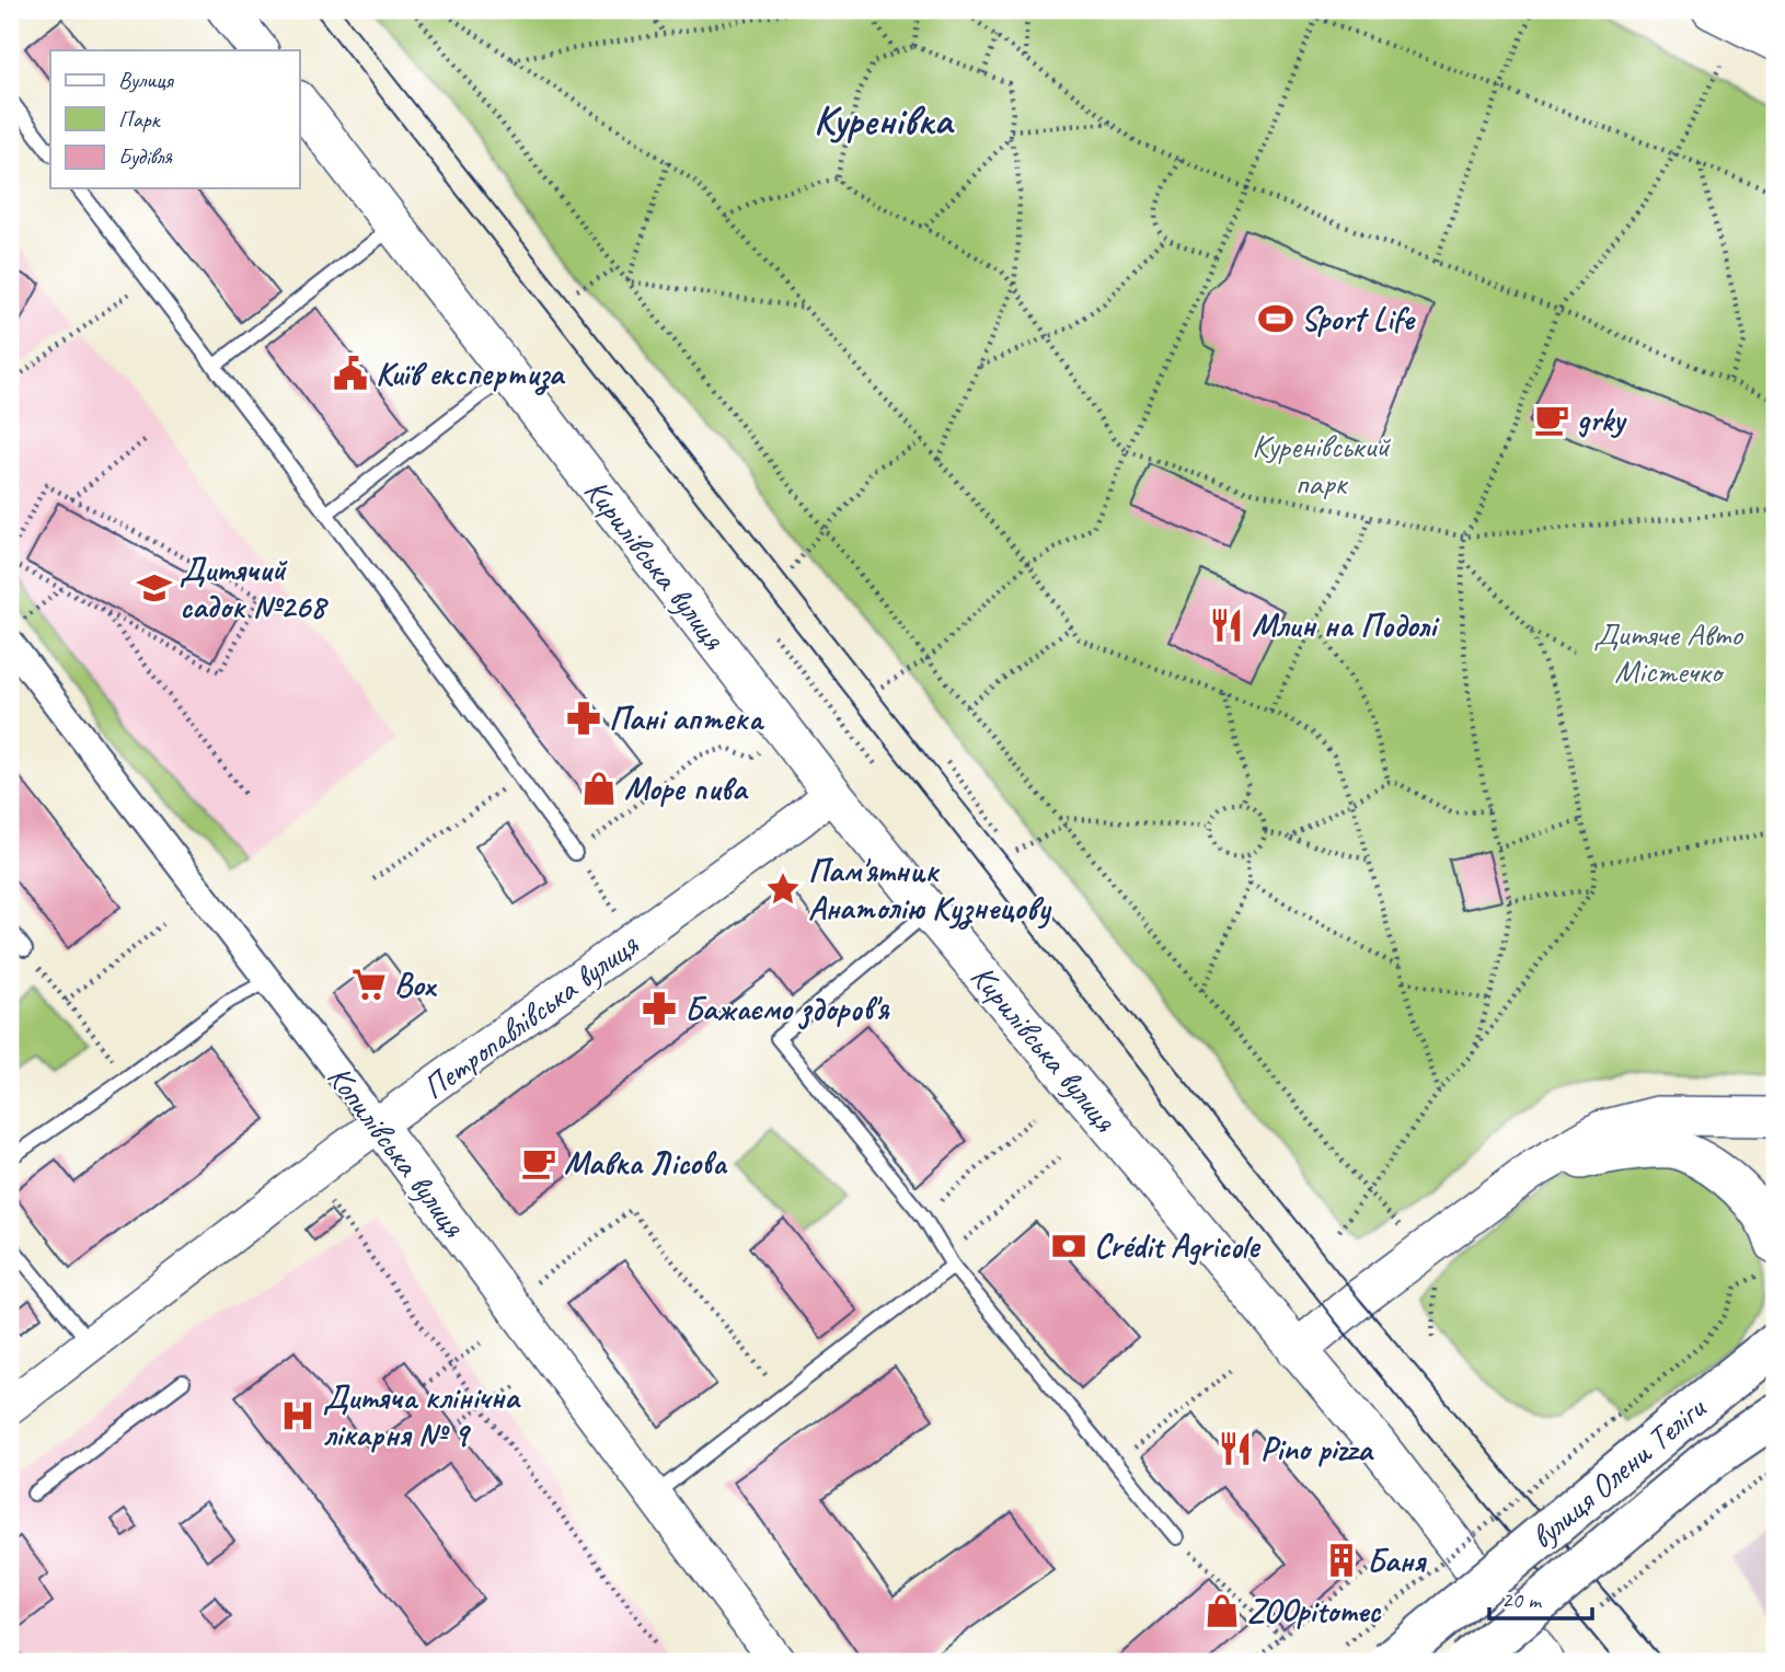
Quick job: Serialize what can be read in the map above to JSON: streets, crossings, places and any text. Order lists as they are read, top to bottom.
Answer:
{
  "streets": {
    "main road": ["Кирилівська вулиця", "вулиця Олени Теліги"],
    "street": ["Петропавлівська вулиця", "Копилівська вулиця"]
  },
  "crossings": [
    ["Кирилівська вулиця", "Петропавлівська вулиця"],
    ["Петропавлівська вулиця", "Копилівська вулиця"]
  ],
  "districts": ["Куренівка"],
  "parks": ["Куренівський парк", "Дитяче Авто Містечко"],
  "places": {
    "sports": ["Sport Life"],
    "public building": ["Київ експертиза"],
    "cafe": ["grky", "Мавка Лісова"],
    "school or university": ["Дитячий садок №268"],
    "restaurant": ["Млин на Подолі", "Pino pizza"],
    "pharmacy": ["Пані аптека", "Бажаємо здоров'я"],
    "shop": ["Море пива", "ZOOpitomec"],
    "place": ["Пам'ятник Анатолію Кузнецову"],
    "supermarket": ["Box"],
    "bank": ["Crédit Agricole"],
    "hospital": ["Дитяча клінічна лікарня № 9"],
    "building": ["Баня"]
  },
  "legend": ["Вулиця", "Парк", "Будівля"],
  "scale_bar": "20 m"
}
